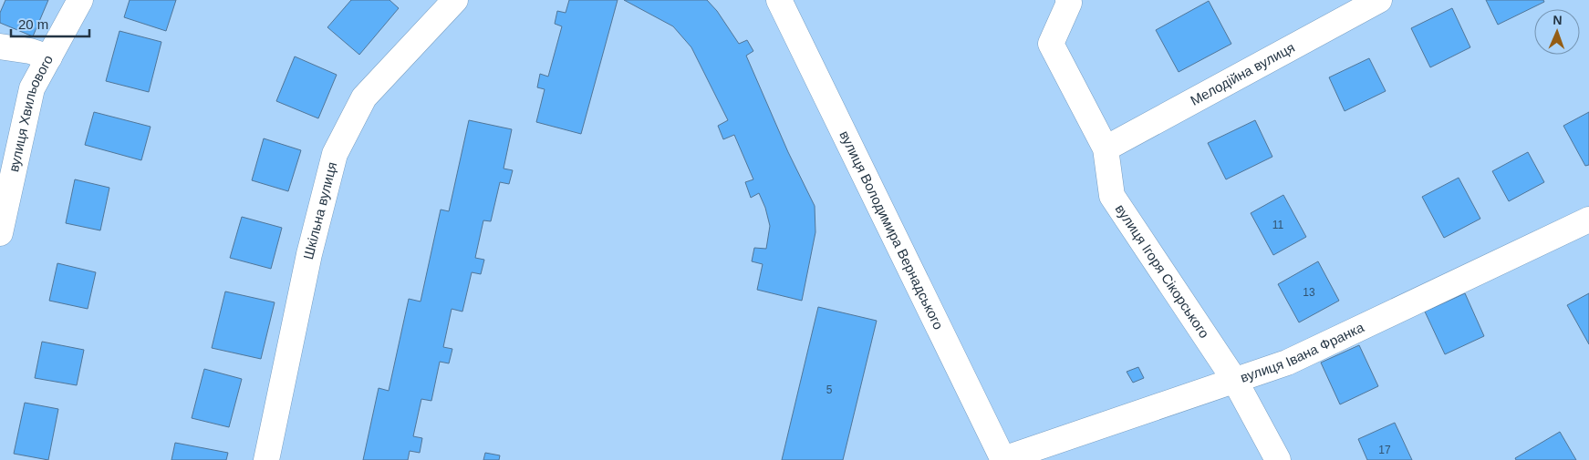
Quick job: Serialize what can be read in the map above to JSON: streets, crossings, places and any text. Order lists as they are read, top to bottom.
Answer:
{
  "streets": {
    "street": [
      "Мелодійна вулиця",
      "вулиця Хвильового",
      "Шкільна вулиця",
      "вулиця Володимира Вернадського",
      "вулиця Ігоря Сікорського",
      "вулиця Івана Франка"
    ]
  },
  "crossings": [
    ["Мелодійна вулиця", "вулиця Ігоря Сікорського"],
    ["вулиця Володимира Вернадського", "вулиця Івана Франка"],
    ["вулиця Ігоря Сікорського", "вулиця Івана Франка"]
  ],
  "house_numbers": [
    "11",
    "13",
    "5",
    "17"
  ],
  "scale_bar": "20 m",
  "north": "top"
}
